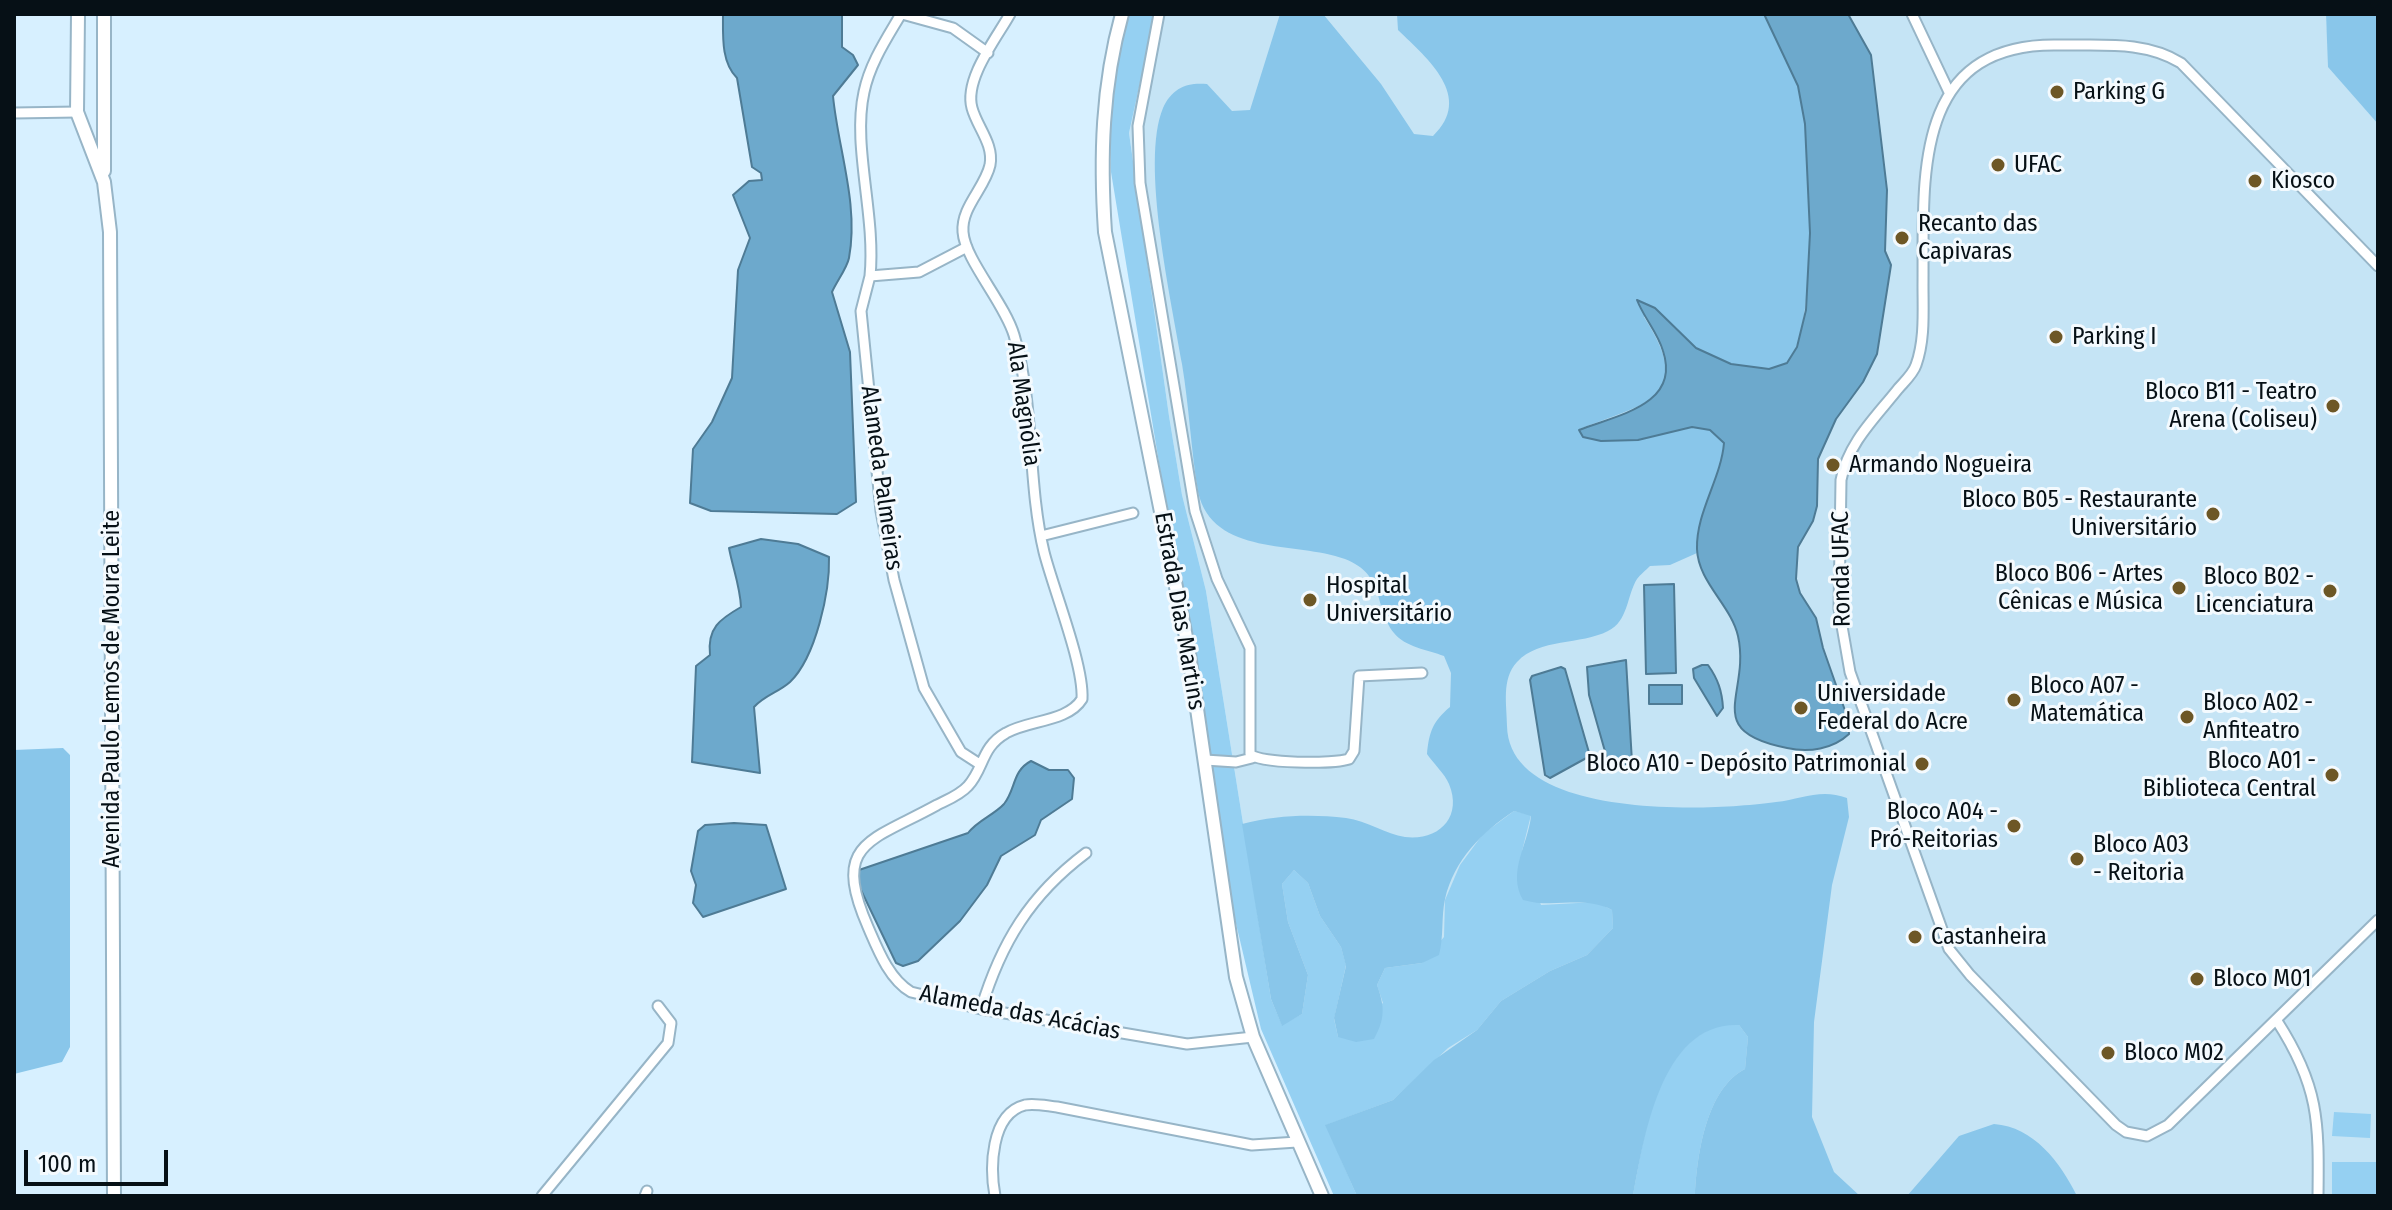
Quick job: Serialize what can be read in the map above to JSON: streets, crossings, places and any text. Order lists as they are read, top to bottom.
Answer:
{
  "streets": {
    "street": [
      "Ala Magnólia",
      "Alameda Palmeiras",
      "Ronda UFAC",
      "Estrada Dias Martins",
      "Avenida Paulo Lemos de Moura Leite",
      "Alameda das Acácias"
    ]
  },
  "crossings": [
    ["Ala Magnólia", "Alameda das Acácias"],
    ["Alameda Palmeiras", "Alameda das Acácias"],
    ["Estrada Dias Martins", "Alameda das Acácias"]
  ],
  "places": [
    "Parking G",
    "UFAC",
    "Kiosco",
    "Recanto das Capivaras",
    "Parking I",
    "Bloco B11 - Teatro Arena (Coliseu)",
    "Armando Nogueira",
    "Bloco B05 - Restaurante Universitário",
    "Bloco B06 - Artes Cênicas e Música",
    "Bloco B02 - Licenciatura",
    "Hospital Universitário",
    "Bloco A07 - Matemática",
    "Universidade Federal do Acre",
    "Bloco A02 - Anfiteatro",
    "Bloco A10 - Depósito Patrimonial",
    "Bloco A01 - Biblioteca Central",
    "Bloco A04 - Pró-Reitorias",
    "Bloco A03 - Reitoria",
    "Castanheira",
    "Bloco M01",
    "Bloco M02"
  ],
  "scale_bar": "100 m"
}
